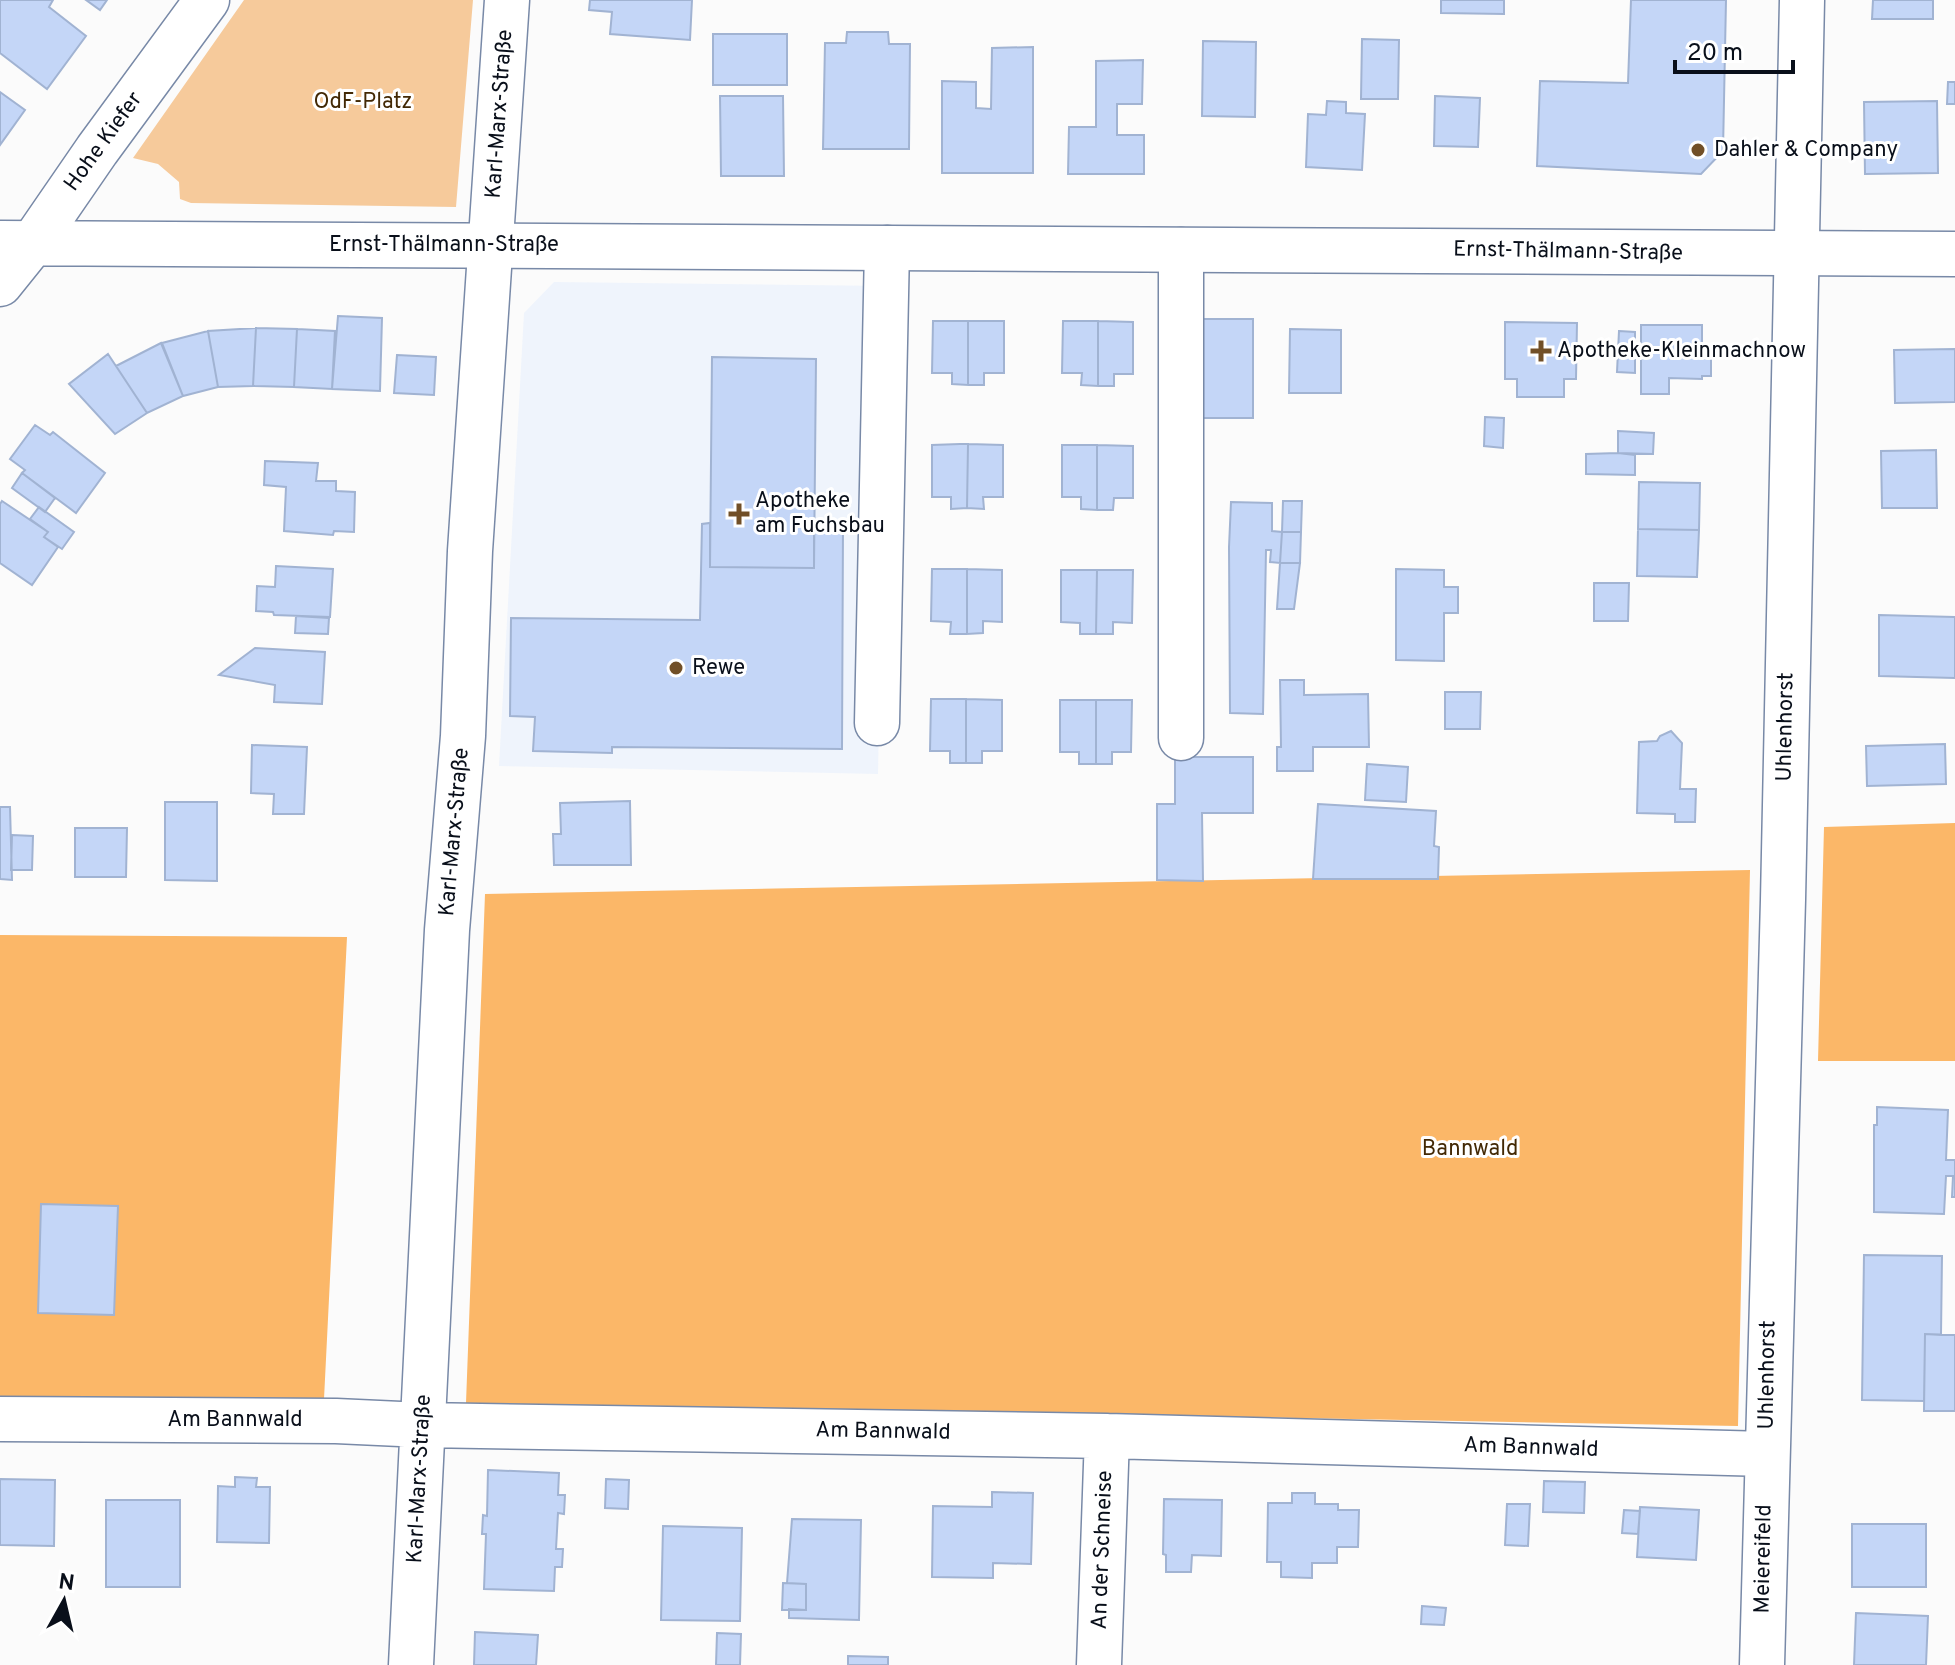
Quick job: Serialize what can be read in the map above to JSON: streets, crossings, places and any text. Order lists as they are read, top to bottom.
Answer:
{
  "streets": {
    "street": [
      "Karl-Marx-Straße",
      "Hohe Kiefer",
      "Ernst-Thälmann-Straße",
      "Uhlenhorst",
      "Am Bannwald",
      "An der Schneise",
      "Meiereifeld"
    ]
  },
  "crossings": [
    ["Karl-Marx-Straße", "Ernst-Thälmann-Straße"],
    ["Karl-Marx-Straße", "Am Bannwald"],
    ["Hohe Kiefer", "Ernst-Thälmann-Straße"],
    ["Ernst-Thälmann-Straße", "Uhlenhorst"],
    ["Uhlenhorst", "Am Bannwald"],
    ["Uhlenhorst", "Meiereifeld"],
    ["Am Bannwald", "An der Schneise"],
    ["Am Bannwald", "Meiereifeld"]
  ],
  "parks": ["OdF-Platz", "Bannwald"],
  "places": {
    "other": ["Dahler & Company", "Rewe"],
    "health": ["Apotheke-Kleinmachnow", "Apotheke am Fuchsbau"]
  },
  "scale_bar": "20 m",
  "north": "top"
}
